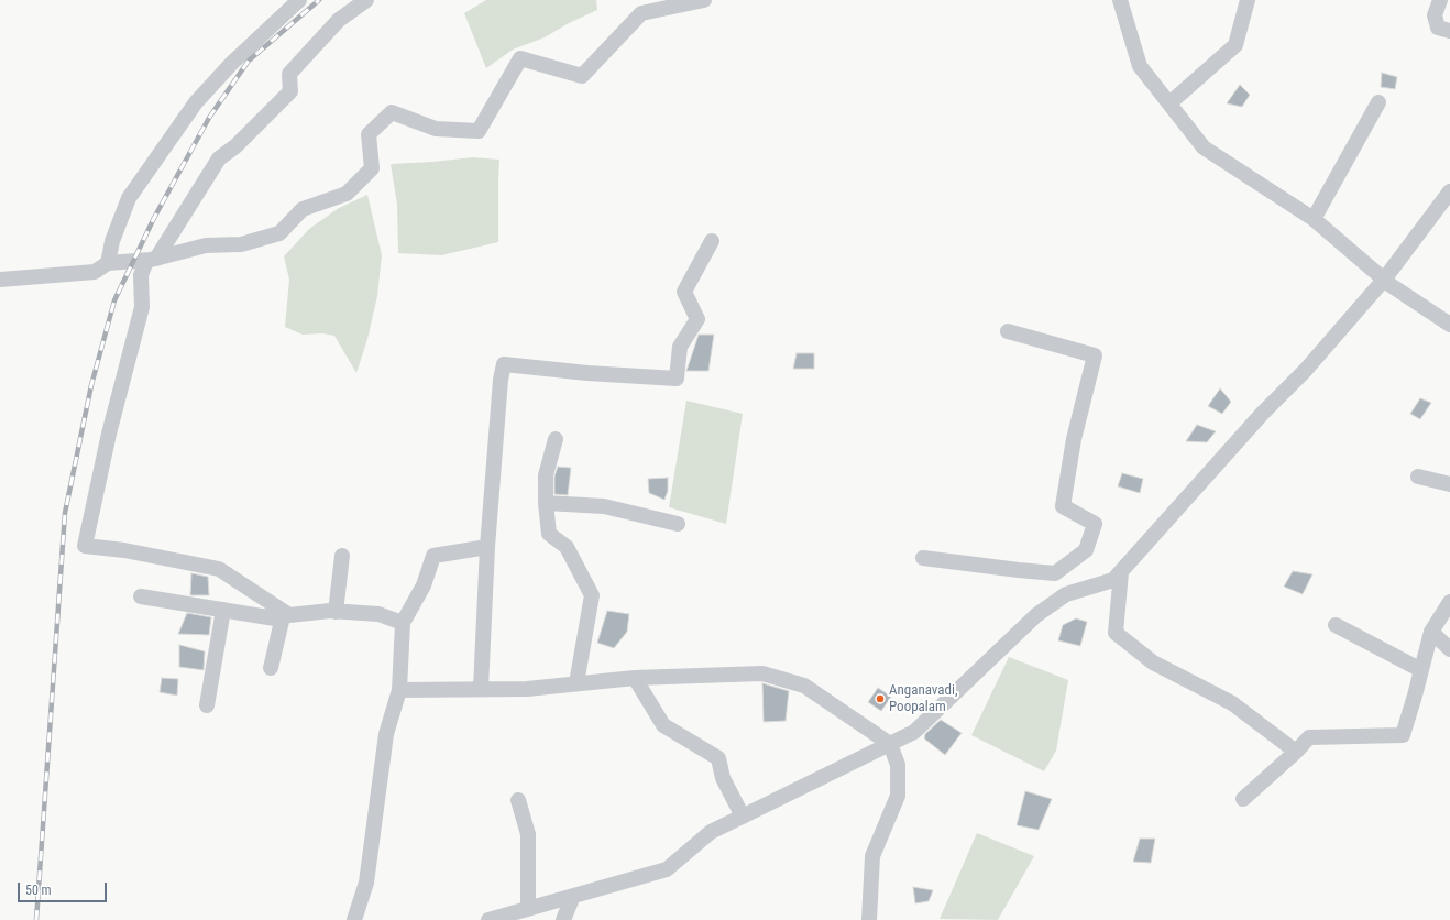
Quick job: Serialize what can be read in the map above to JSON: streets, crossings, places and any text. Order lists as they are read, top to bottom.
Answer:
{
  "places": ["Anganavadi, Poopalam"],
  "scale_bar": "50 m"
}
